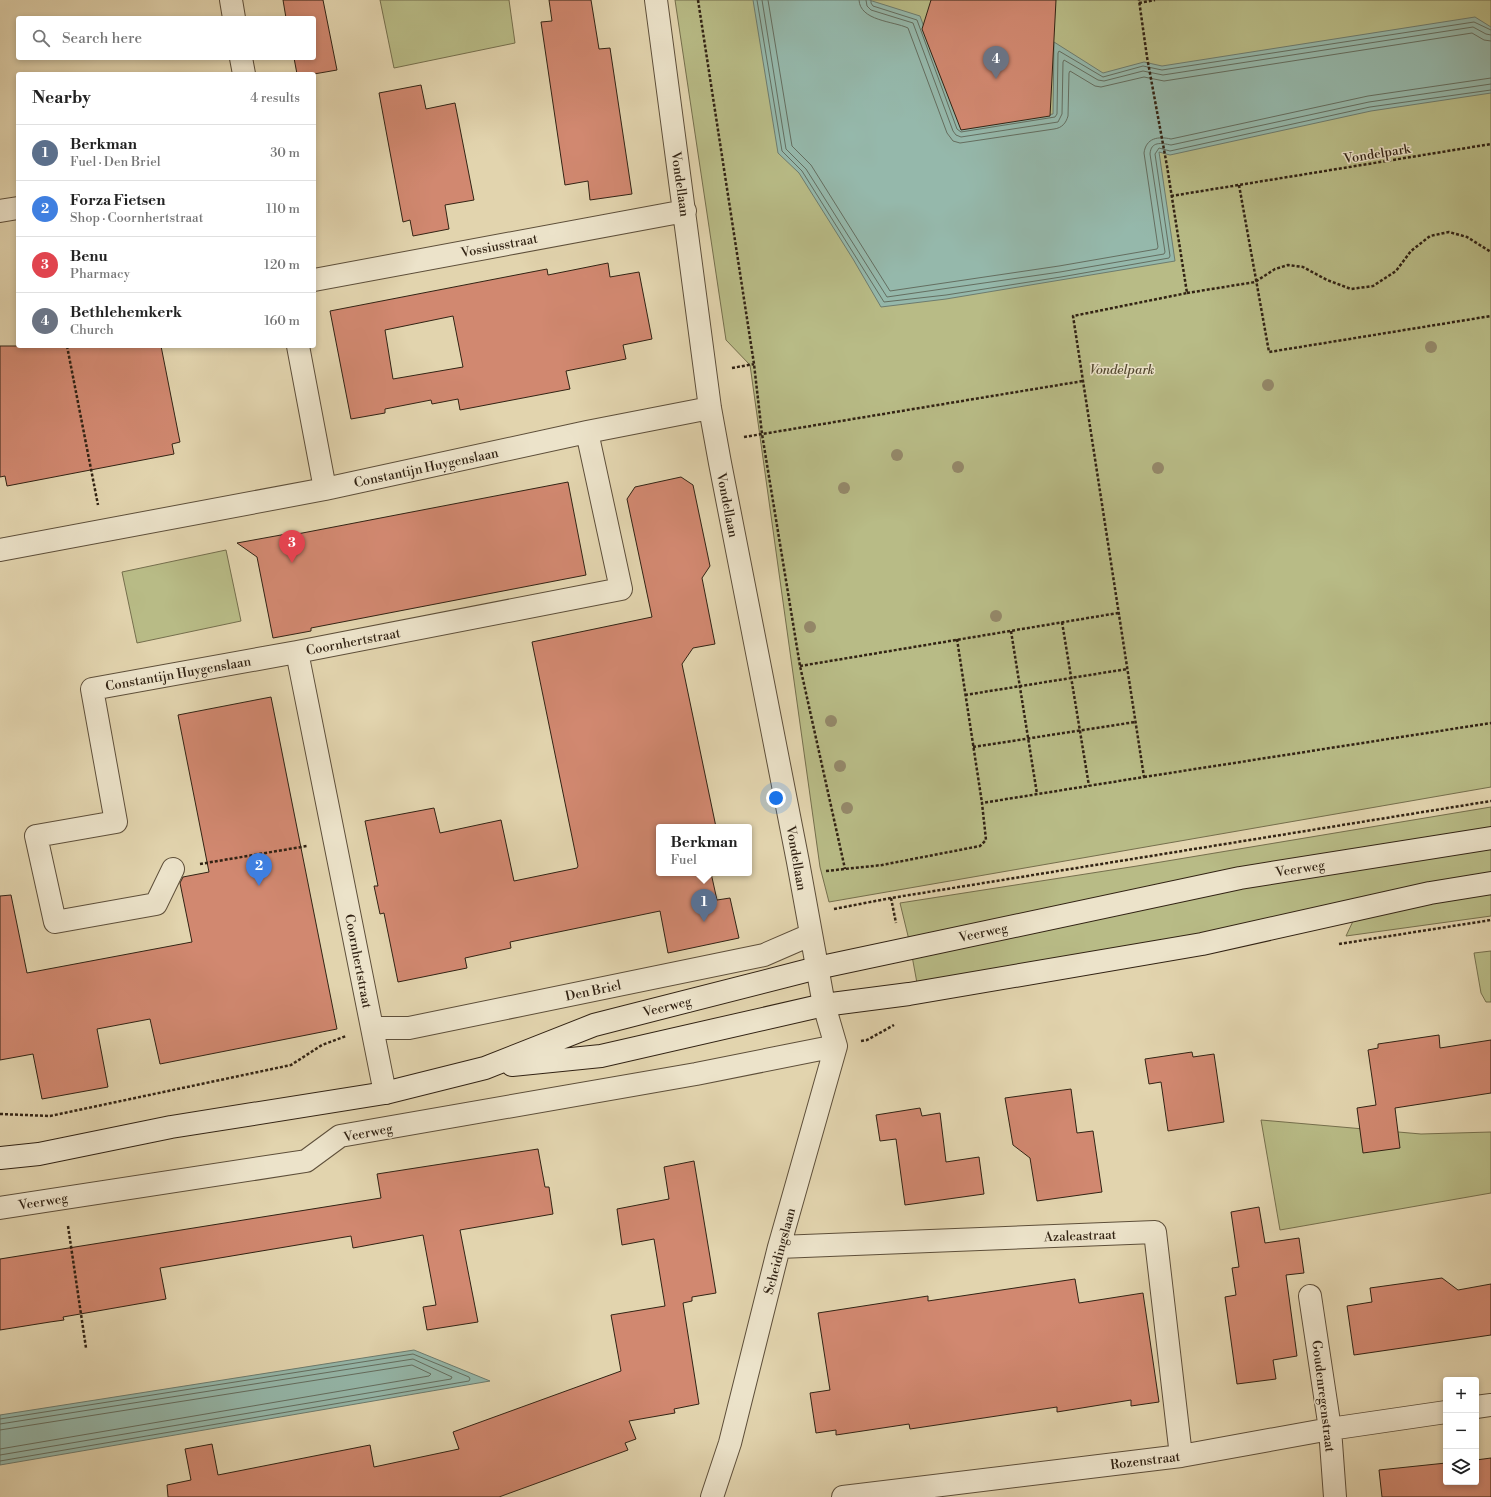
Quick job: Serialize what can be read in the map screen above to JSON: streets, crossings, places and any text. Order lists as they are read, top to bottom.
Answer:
{
  "streets": {
    "street": [
      "Vondellaan",
      "Vossiusstraat",
      "Constantijn Huygenslaan",
      "Coornhertstraat",
      "Veerweg",
      "Den Briel",
      "Azaleastraat",
      "Scheidingslaan",
      "Goudenregenstraat",
      "Rozenstraat"
    ],
    "path": ["Vondelpark"]
  },
  "crossings": [
    ["Vondellaan", "Vossiusstraat"],
    ["Vondellaan", "Constantijn Huygenslaan"],
    ["Vondellaan", "Veerweg"],
    ["Vondellaan", "Den Briel"],
    ["Constantijn Huygenslaan", "Coornhertstraat"],
    ["Coornhertstraat", "Veerweg"],
    ["Coornhertstraat", "Den Briel"],
    ["Veerweg", "Scheidingslaan"],
    ["Azaleastraat", "Scheidingslaan"],
    ["Azaleastraat", "Rozenstraat"],
    ["Goudenregenstraat", "Rozenstraat"]
  ],
  "parks": ["Vondelpark"],
  "page": {
    "search": "Search here",
    "pins": [
      "4",
      "3",
      "2",
      "1"
    ],
    "heading": ["Nearby", "4 results"],
    "list": [
      {
        "mark": "1",
        "name": "Berkman",
        "note": "Fuel · Den Briel",
        "value": "30 m"
      },
      {
        "mark": "2",
        "name": "Forza Fietsen",
        "note": "Shop · Coornhertstraat",
        "value": "110 m"
      },
      {
        "mark": "3",
        "name": "Benu",
        "note": "Pharmacy",
        "value": "120 m"
      },
      {
        "mark": "4",
        "name": "Bethlehemkerk",
        "note": "Church",
        "value": "160 m"
      }
    ],
    "popup": ["Berkman", "Fuel"],
    "map_buttons": ["+", "−"]
  }
}
